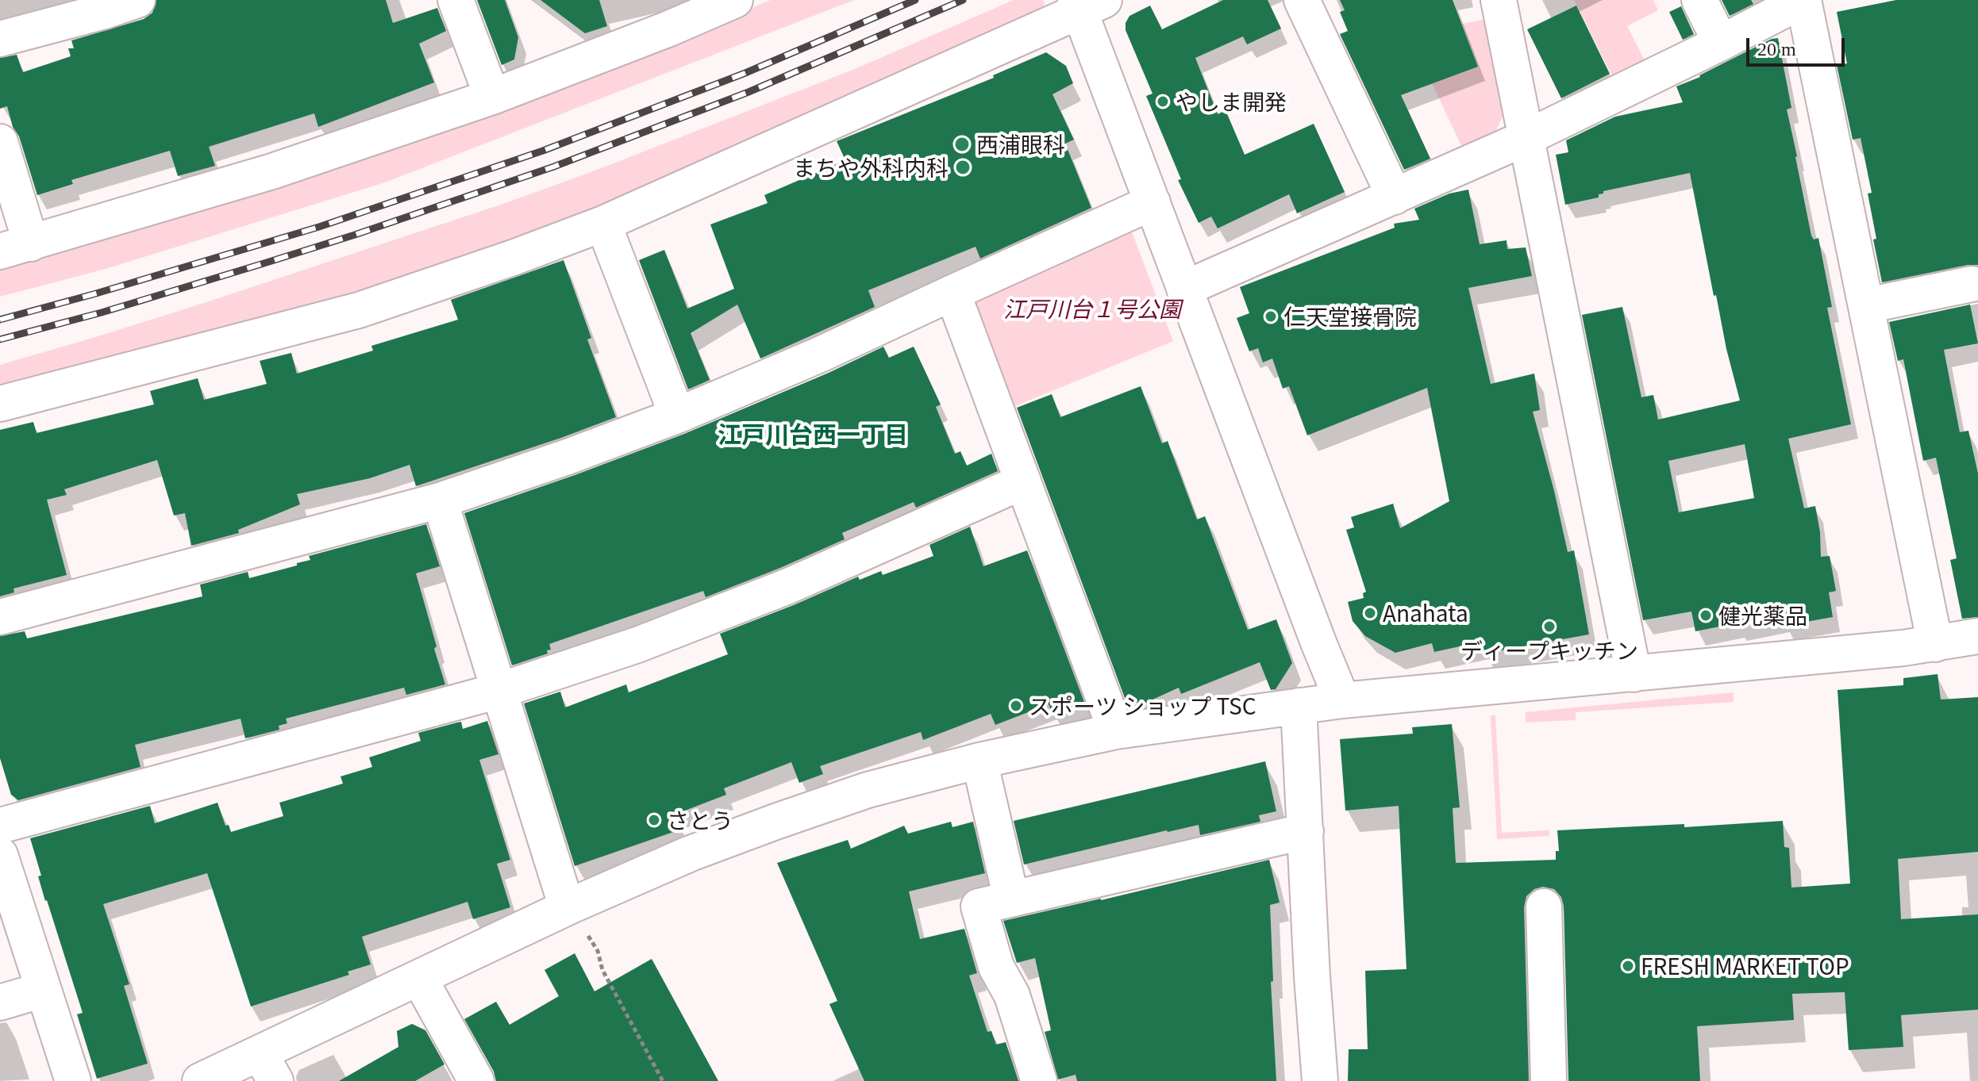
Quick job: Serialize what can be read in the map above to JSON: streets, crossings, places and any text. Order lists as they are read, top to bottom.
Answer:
{
  "districts": ["江戸川台西一丁目"],
  "parks": ["江戸川台１号公園"],
  "places": [
    "やしま開発",
    "西浦眼科",
    "まちや外科内科",
    "仁天堂接骨院",
    "Anahata",
    "健光薬品",
    "ディープキッチン",
    "スポーツ ショップ TSC",
    "さとう",
    "FRESH MARKET TOP"
  ],
  "scale_bar": "20 m"
}
